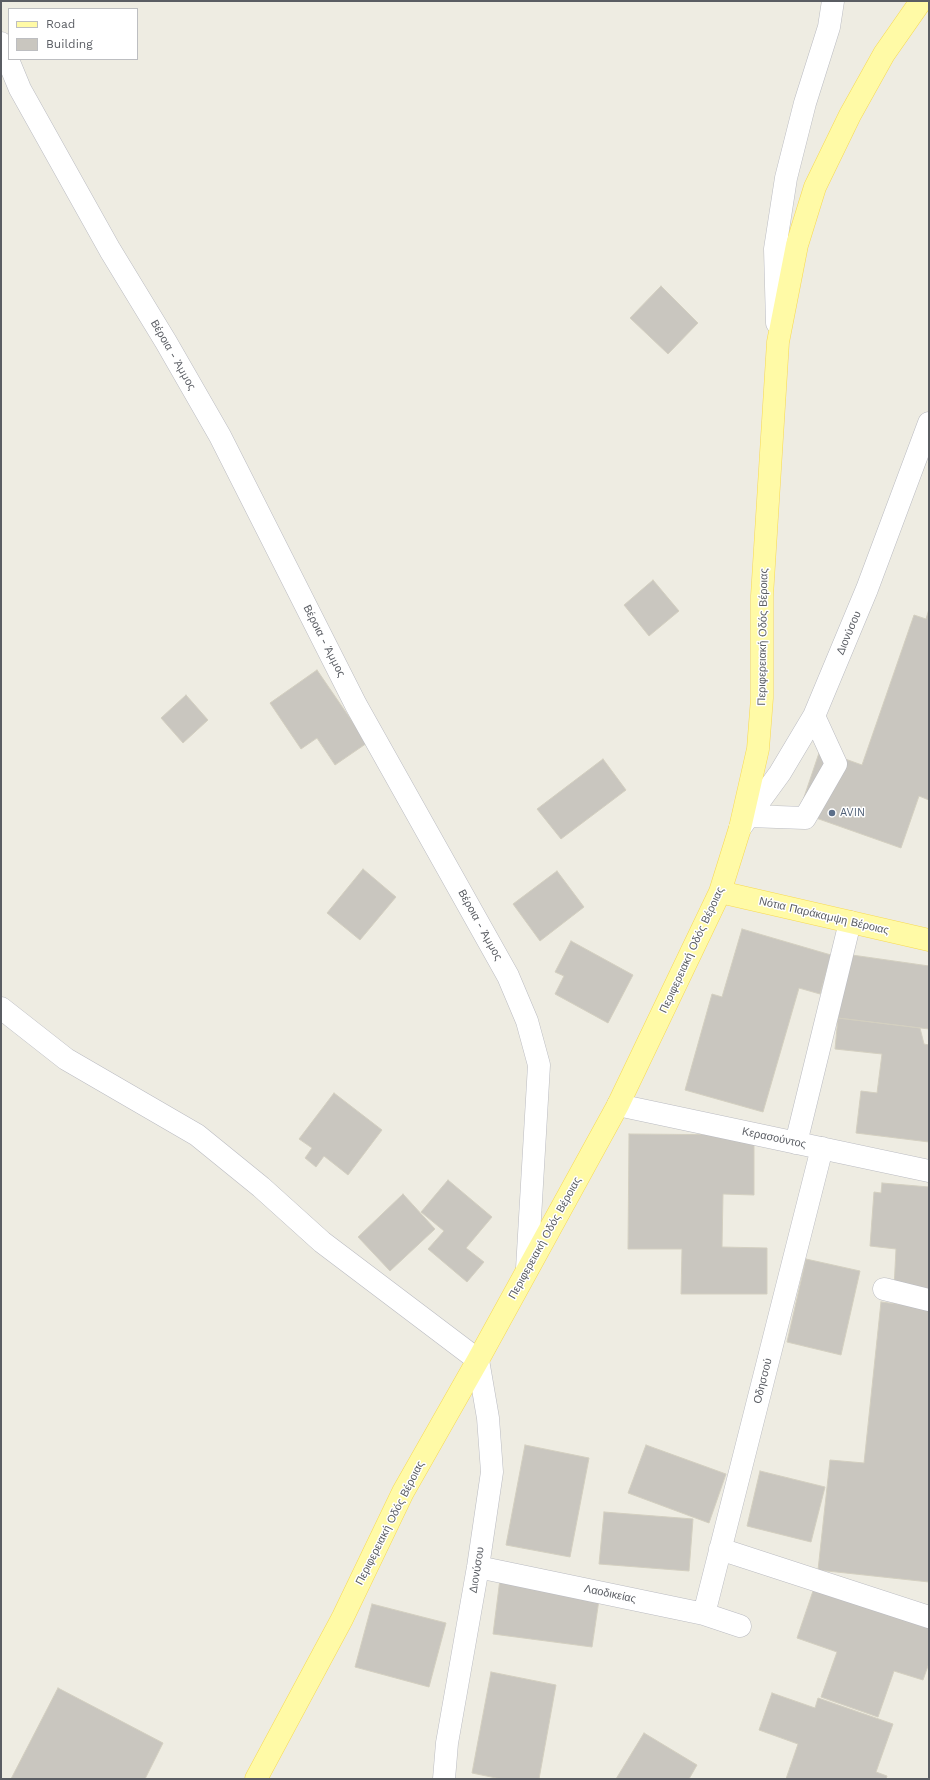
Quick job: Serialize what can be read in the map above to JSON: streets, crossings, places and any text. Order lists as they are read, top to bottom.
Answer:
{
  "streets": {
    "main road": ["Περιφερειακή Οδός Βέροιας", "Νότια Παράκαμψη Βέροιας"],
    "street": [
      "Βέροια - Άμμος",
      "Διονύσου",
      "Κερασούντος",
      "Οδησσού",
      "Λαοδικείας"
    ]
  },
  "crossings": [
    ["Βέροια - Άμμος", "Περιφερειακή Οδός Βέροιας"],
    ["Διονύσου", "Περιφερειακή Οδός Βέροιας"],
    ["Διονύσου", "Λαοδικείας"],
    ["Περιφερειακή Οδός Βέροιας", "Νότια Παράκαμψη Βέροιας"],
    ["Περιφερειακή Οδός Βέροιας", "Κερασούντος"],
    ["Κερασούντος", "Οδησσού"],
    ["Οδησσού", "Λαοδικείας"]
  ],
  "places": ["AVIN"],
  "legend": ["Road", "Building"]
}
